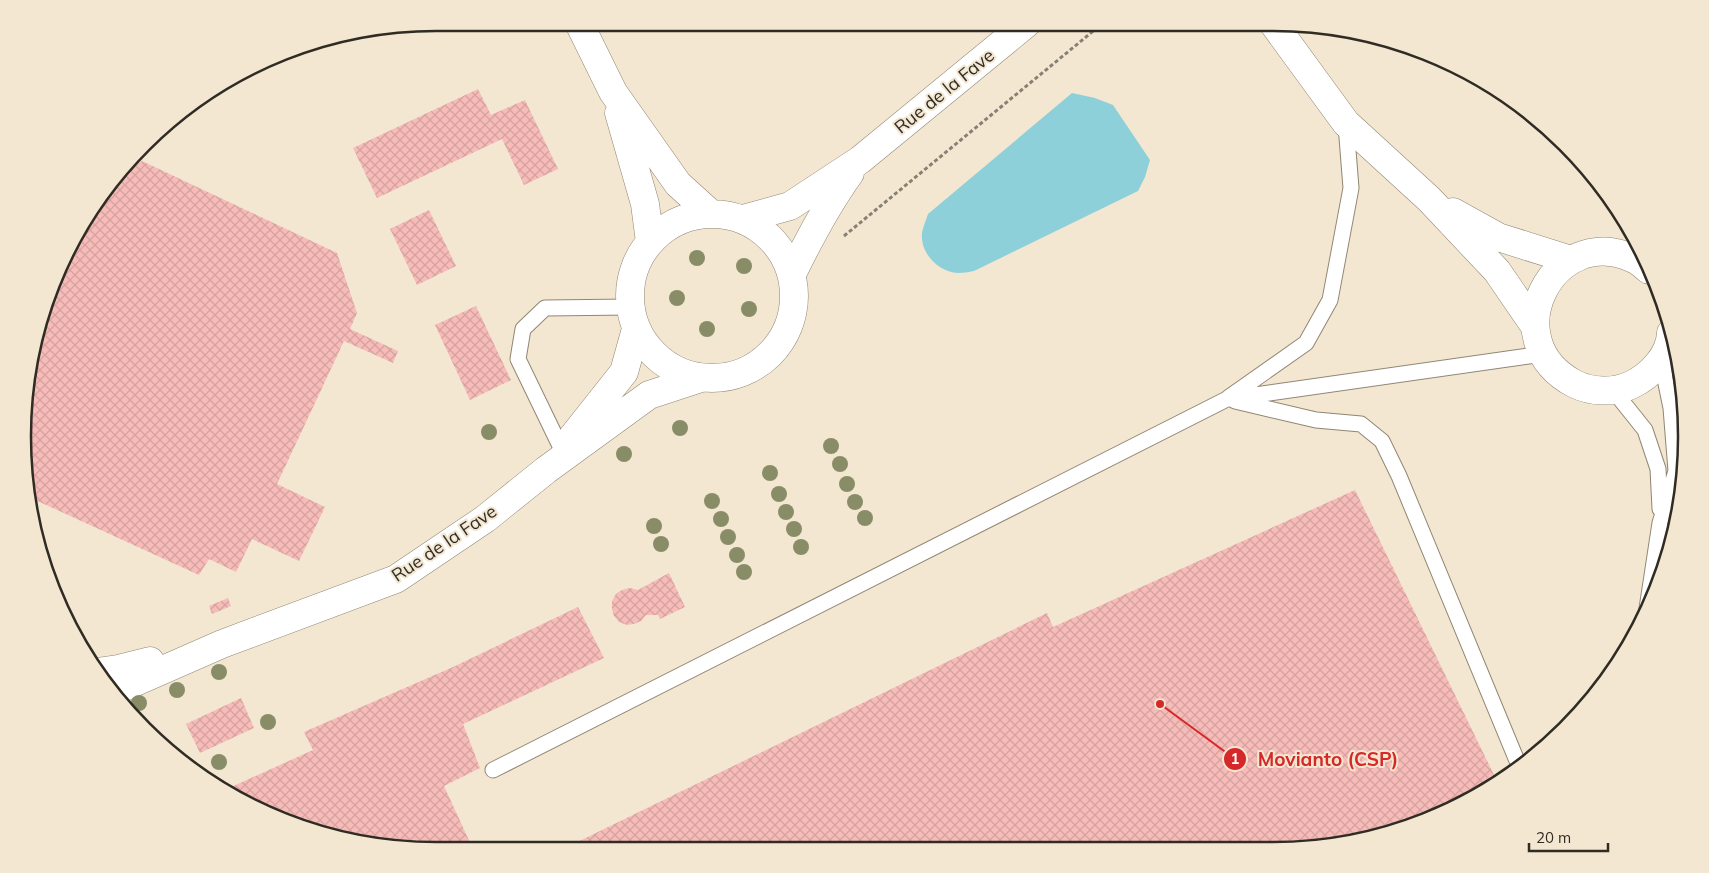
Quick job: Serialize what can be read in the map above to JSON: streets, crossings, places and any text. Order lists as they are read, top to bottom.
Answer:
{
  "streets": {
    "main road": ["Rue de la Fave"]
  },
  "places": ["Movianto (CSP)"],
  "scale_bar": "20 m"
}
